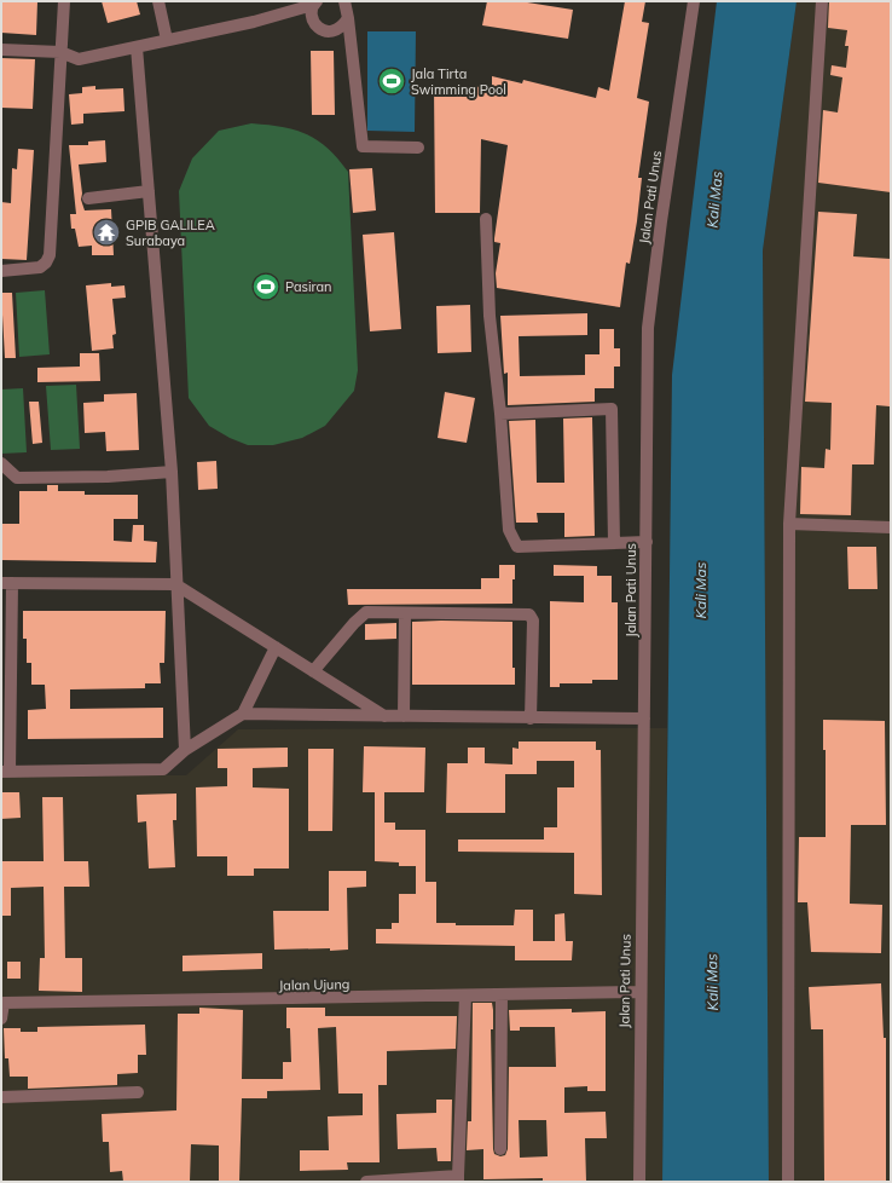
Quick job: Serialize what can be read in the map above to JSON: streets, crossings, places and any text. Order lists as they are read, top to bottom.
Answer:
{
  "streets": {
    "street": ["Jalan Pati Unus", "Jalan Ujung"]
  },
  "crossings": [
    ["Jalan Pati Unus", "Jalan Ujung"]
  ],
  "water": ["Kali Mas"],
  "places": {
    "sports": ["Jala Tirta Swimming Pool", "Pasiran"],
    "temple": ["GPIB GALILEA Surabaya"]
  }
}
